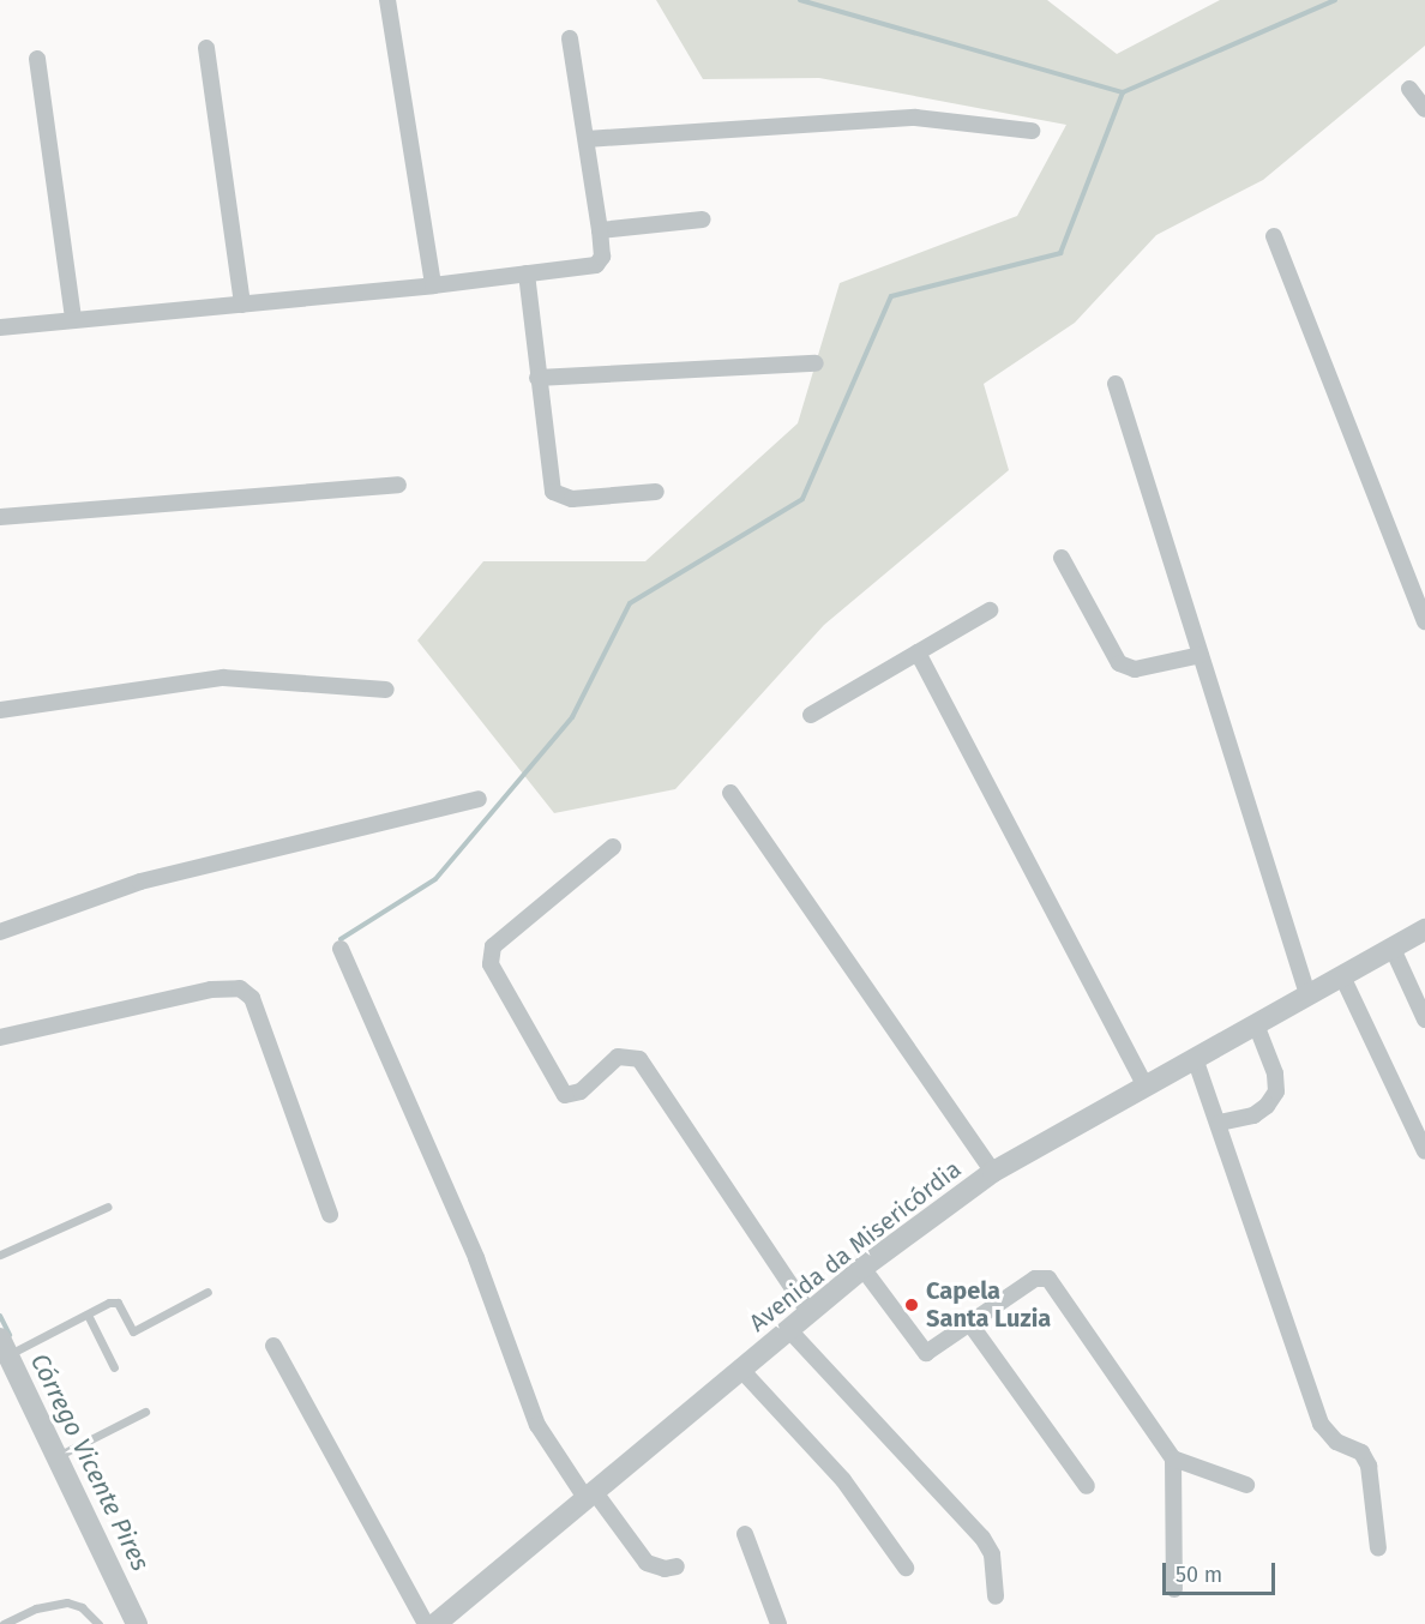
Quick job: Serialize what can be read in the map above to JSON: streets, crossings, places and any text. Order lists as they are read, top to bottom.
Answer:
{
  "streets": {
    "street": ["Avenida da Misericórdia"]
  },
  "water": ["Córrego Vicente Pires"],
  "places": ["Capela Santa Luzia"],
  "scale_bar": "50 m"
}
